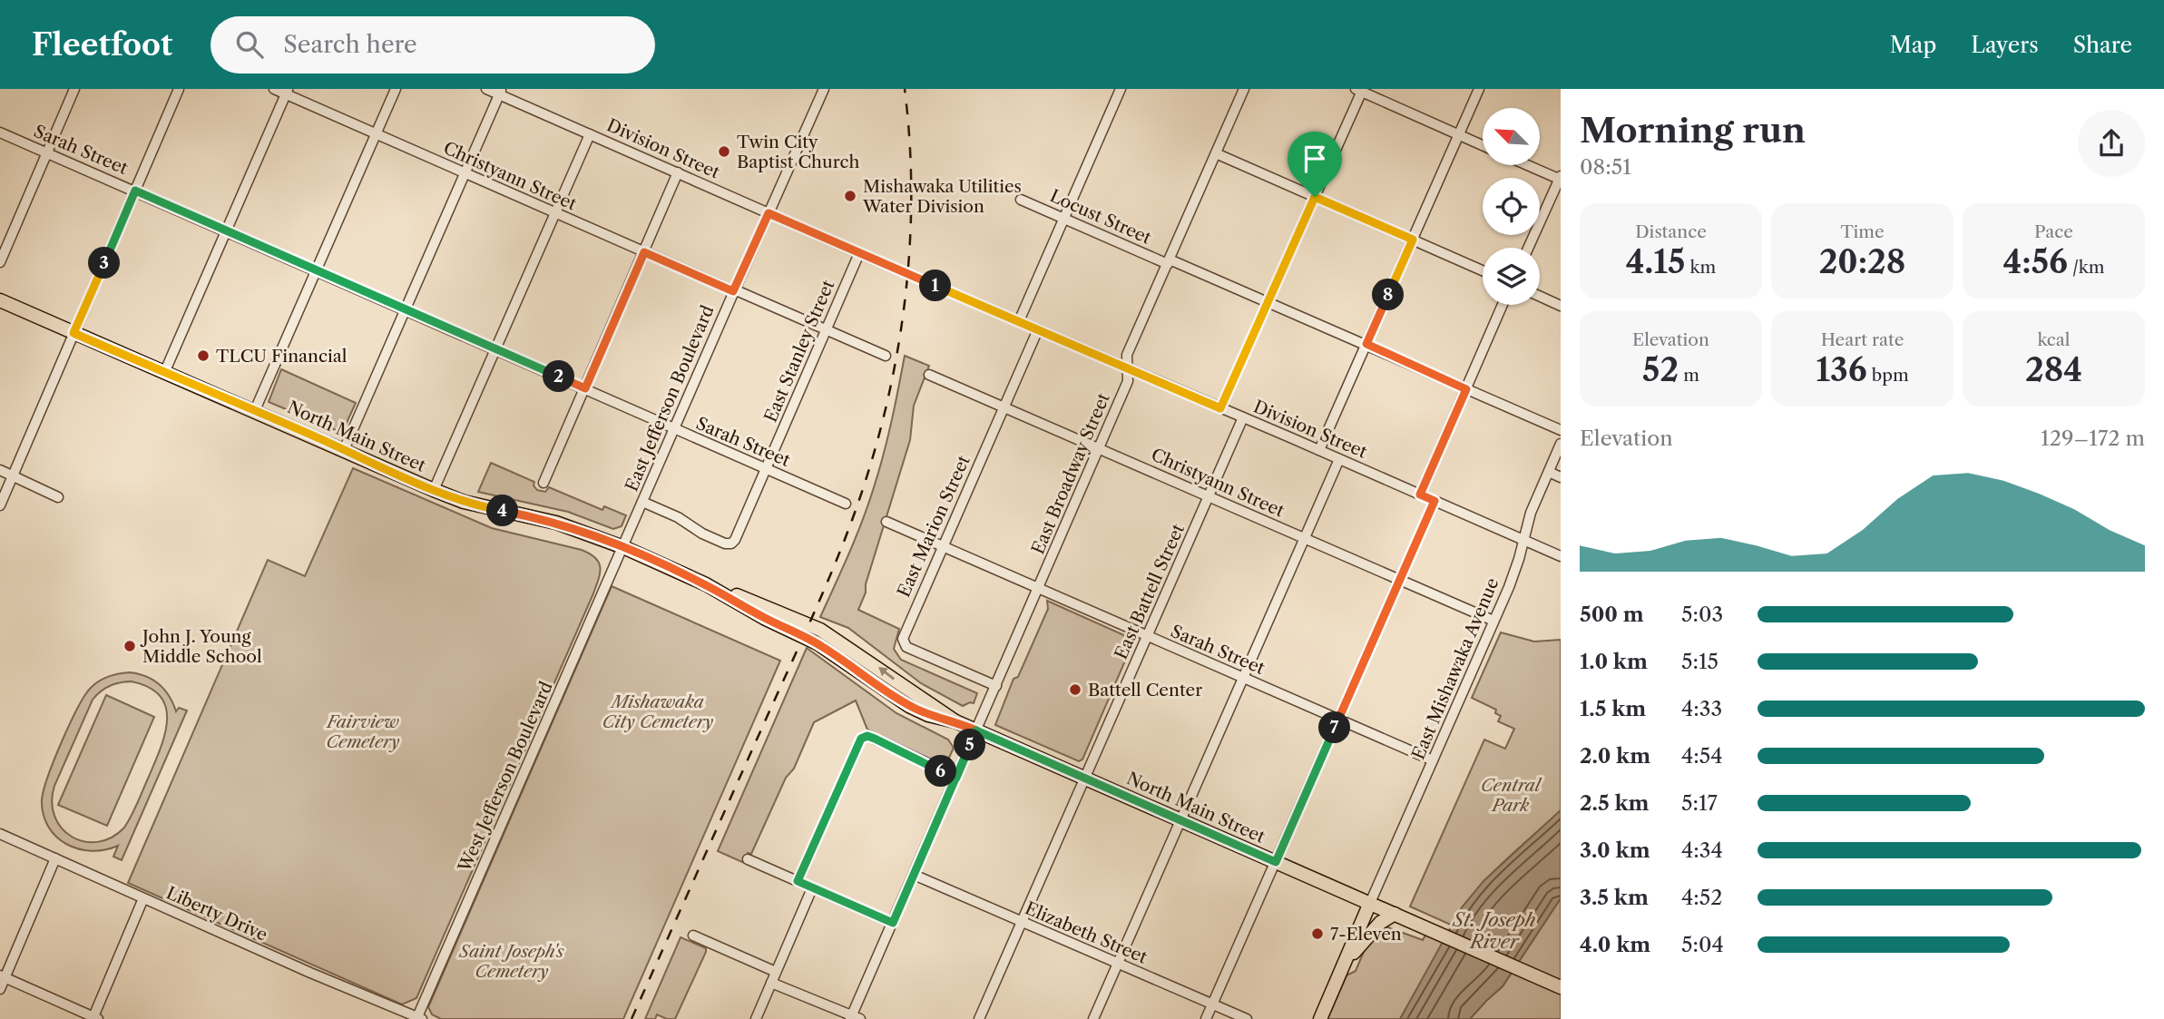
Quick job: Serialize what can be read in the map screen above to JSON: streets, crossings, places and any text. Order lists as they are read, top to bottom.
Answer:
{
  "streets": {
    "main road": ["North Main Street"],
    "street": [
      "Division Street",
      "Sarah Street",
      "Christyann Street",
      "Locust Street",
      "East Stanley Street",
      "East Jefferson Boulevard",
      "East Broadway Street",
      "East Marion Street",
      "East Battell Street",
      "East Mishawaka Avenue",
      "West Jefferson Boulevard",
      "Liberty Drive",
      "Elizabeth Street"
    ]
  },
  "crossings": [
    ["Division Street", "East Stanley Street"],
    ["Division Street", "East Jefferson Boulevard"],
    ["Division Street", "East Broadway Street"],
    ["Division Street", "East Marion Street"],
    ["Division Street", "East Battell Street"],
    ["Division Street", "East Mishawaka Avenue"],
    ["Sarah Street", "East Stanley Street"],
    ["Sarah Street", "East Jefferson Boulevard"],
    ["Sarah Street", "East Broadway Street"],
    ["Sarah Street", "East Marion Street"],
    ["Sarah Street", "East Battell Street"],
    ["Sarah Street", "East Mishawaka Avenue"],
    ["Christyann Street", "East Stanley Street"],
    ["Christyann Street", "East Jefferson Boulevard"],
    ["Christyann Street", "East Broadway Street"],
    ["Christyann Street", "East Marion Street"],
    ["Christyann Street", "East Battell Street"],
    ["Christyann Street", "East Mishawaka Avenue"],
    ["Locust Street", "East Broadway Street"],
    ["East Stanley Street", "East Jefferson Boulevard"],
    ["East Jefferson Boulevard", "North Main Street"],
    ["East Jefferson Boulevard", "West Jefferson Boulevard"],
    ["North Main Street", "East Broadway Street"],
    ["North Main Street", "East Battell Street"],
    ["North Main Street", "East Mishawaka Avenue"],
    ["North Main Street", "West Jefferson Boulevard"],
    ["East Broadway Street", "East Marion Street"],
    ["East Broadway Street", "Elizabeth Street"],
    ["East Battell Street", "Elizabeth Street"],
    ["West Jefferson Boulevard", "Liberty Drive"]
  ],
  "water": ["St. Joseph River"],
  "parks": [
    "Mishawaka City Cemetery",
    "Fairview Cemetery",
    "Central Park",
    "Saint Joseph's Cemetery"
  ],
  "places": [
    "Twin City Baptist Church",
    "Mishawaka Utilities Water Division",
    "TLCU Financial",
    "John J. Young Middle School",
    "Battell Center",
    "7-Eleven"
  ],
  "north": "top left",
  "page": {
    "header": "Fleetfoot",
    "search": "Search here",
    "nav": ["Map", "Layers", "Share"],
    "heading": ["Morning run", "08:51"],
    "stats": [
      ["Distance", "4.15 km"],
      ["Time", "20:28"],
      ["Pace", "4:56 /km"],
      ["Elevation", "52 m"],
      ["Heart rate", "136 bpm"],
      ["kcal", "284"]
    ],
    "pins": [
      "3",
      "1",
      "8",
      "2",
      "4",
      "7",
      "5",
      "6"
    ],
    "chart": ["Elevation", "129–172 m"],
    "list": [
      {
        "name": "500 m",
        "note": "5:03"
      },
      {
        "name": "1.0 km",
        "note": "5:15"
      },
      {
        "name": "1.5 km",
        "note": "4:33"
      },
      {
        "name": "2.0 km",
        "note": "4:54"
      },
      {
        "name": "2.5 km",
        "note": "5:17"
      },
      {
        "name": "3.0 km",
        "note": "4:34"
      },
      {
        "name": "3.5 km",
        "note": "4:52"
      },
      {
        "name": "4.0 km",
        "note": "5:04"
      }
    ]
  }
}
